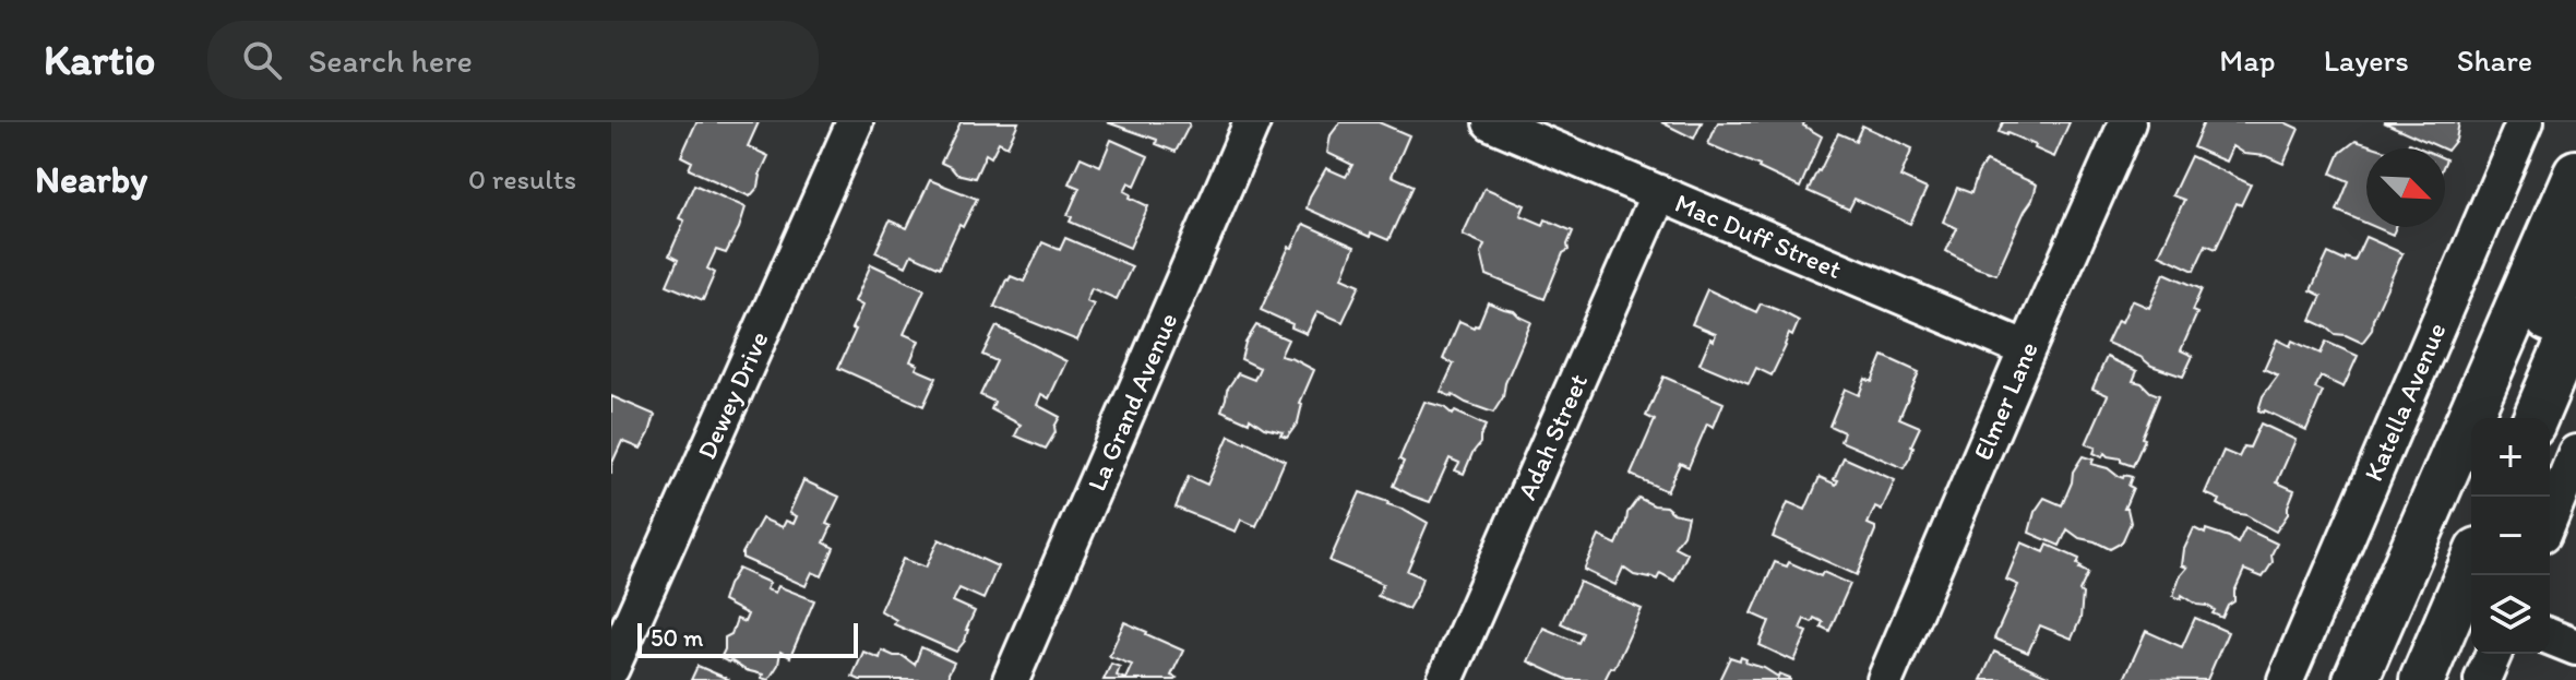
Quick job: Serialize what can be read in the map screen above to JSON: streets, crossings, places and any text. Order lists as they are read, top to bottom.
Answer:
{
  "streets": {
    "street": [
      "Mac Duff Street",
      "Dewey Drive",
      "Elmer Lane",
      "La Grand Avenue",
      "Katella Avenue",
      "Adah Street"
    ]
  },
  "crossings": [
    ["Mac Duff Street", "Elmer Lane"],
    ["Mac Duff Street", "Adah Street"]
  ],
  "scale_bar": "50 m",
  "north": "bottom right",
  "page": {
    "header": "Kartio",
    "search": "Search here",
    "nav": ["Map", "Layers", "Share"],
    "heading": ["Nearby", "0 results"],
    "map_buttons": ["+", "−"],
    "scale": "50 m"
  }
}
